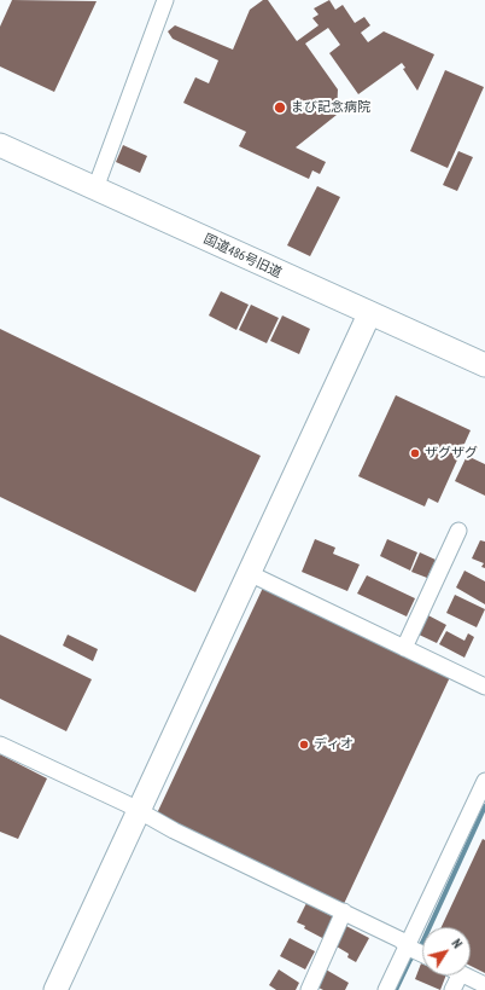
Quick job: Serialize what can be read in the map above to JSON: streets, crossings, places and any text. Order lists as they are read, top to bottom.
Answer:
{
  "streets": {
    "street": ["国道486号旧道"]
  },
  "places": ["まび記念病院", "ザグザグ", "ディオ"],
  "north": "top right"
}
